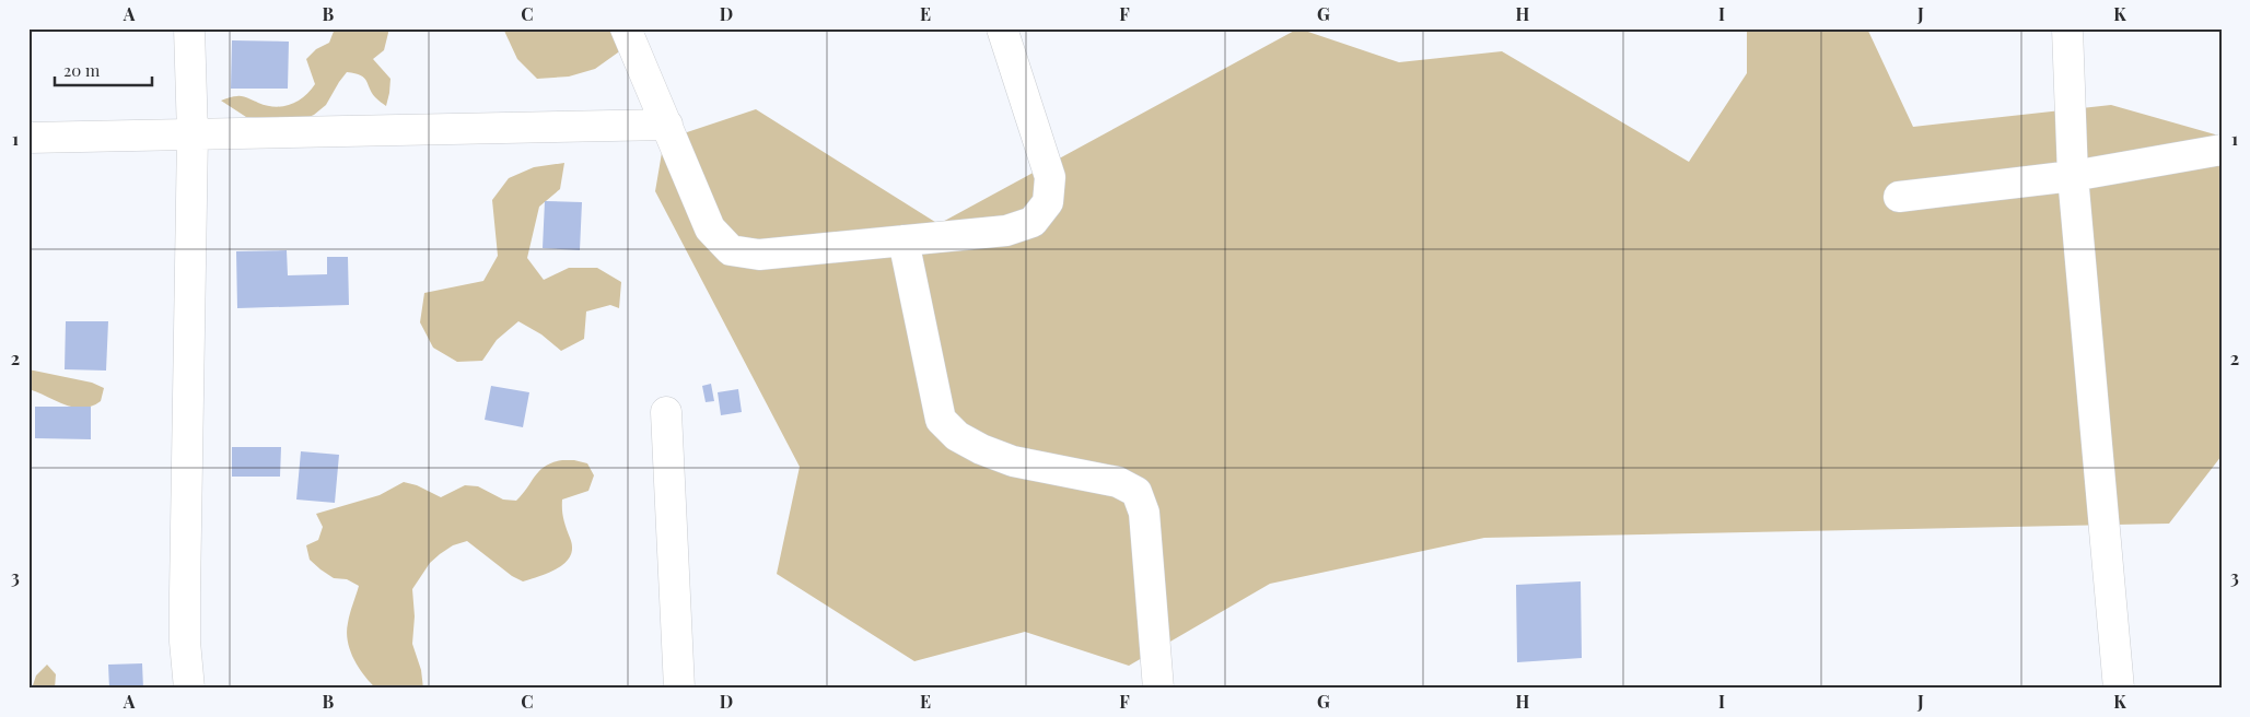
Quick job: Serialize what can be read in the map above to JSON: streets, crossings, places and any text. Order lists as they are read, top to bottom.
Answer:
{
  "scale_bar": "20 m",
  "grid": {
    "columns": [
      "A",
      "B",
      "C",
      "D",
      "E",
      "F",
      "G",
      "H",
      "I",
      "J",
      "K"
    ],
    "rows": ["1", "2", "3"]
  }
}
